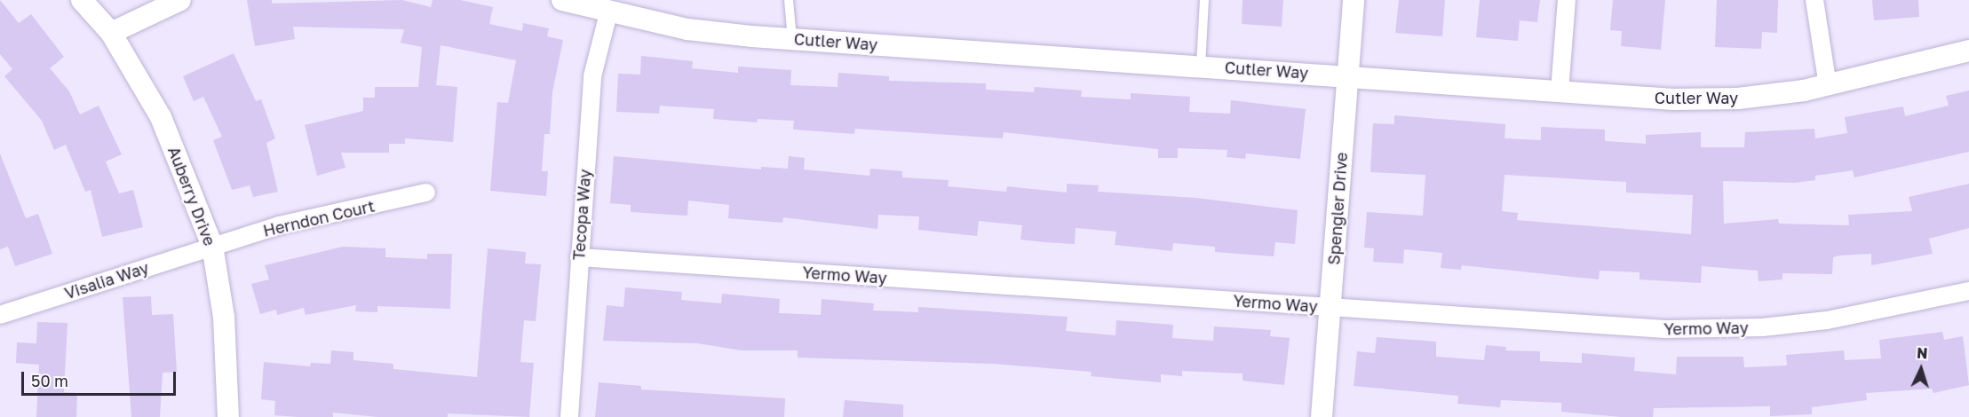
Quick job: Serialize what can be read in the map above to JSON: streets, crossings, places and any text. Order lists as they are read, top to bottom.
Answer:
{
  "streets": {
    "street": [
      "Cutler Way",
      "Auberry Drive",
      "Spengler Drive",
      "Tecopa Way",
      "Herndon Court",
      "Yermo Way",
      "Visalia Way"
    ]
  },
  "crossings": [
    ["Cutler Way", "Spengler Drive"],
    ["Cutler Way", "Tecopa Way"],
    ["Auberry Drive", "Herndon Court"],
    ["Auberry Drive", "Visalia Way"],
    ["Spengler Drive", "Yermo Way"],
    ["Tecopa Way", "Yermo Way"],
    ["Herndon Court", "Visalia Way"]
  ],
  "scale_bar": "50 m",
  "north": "top"
}
